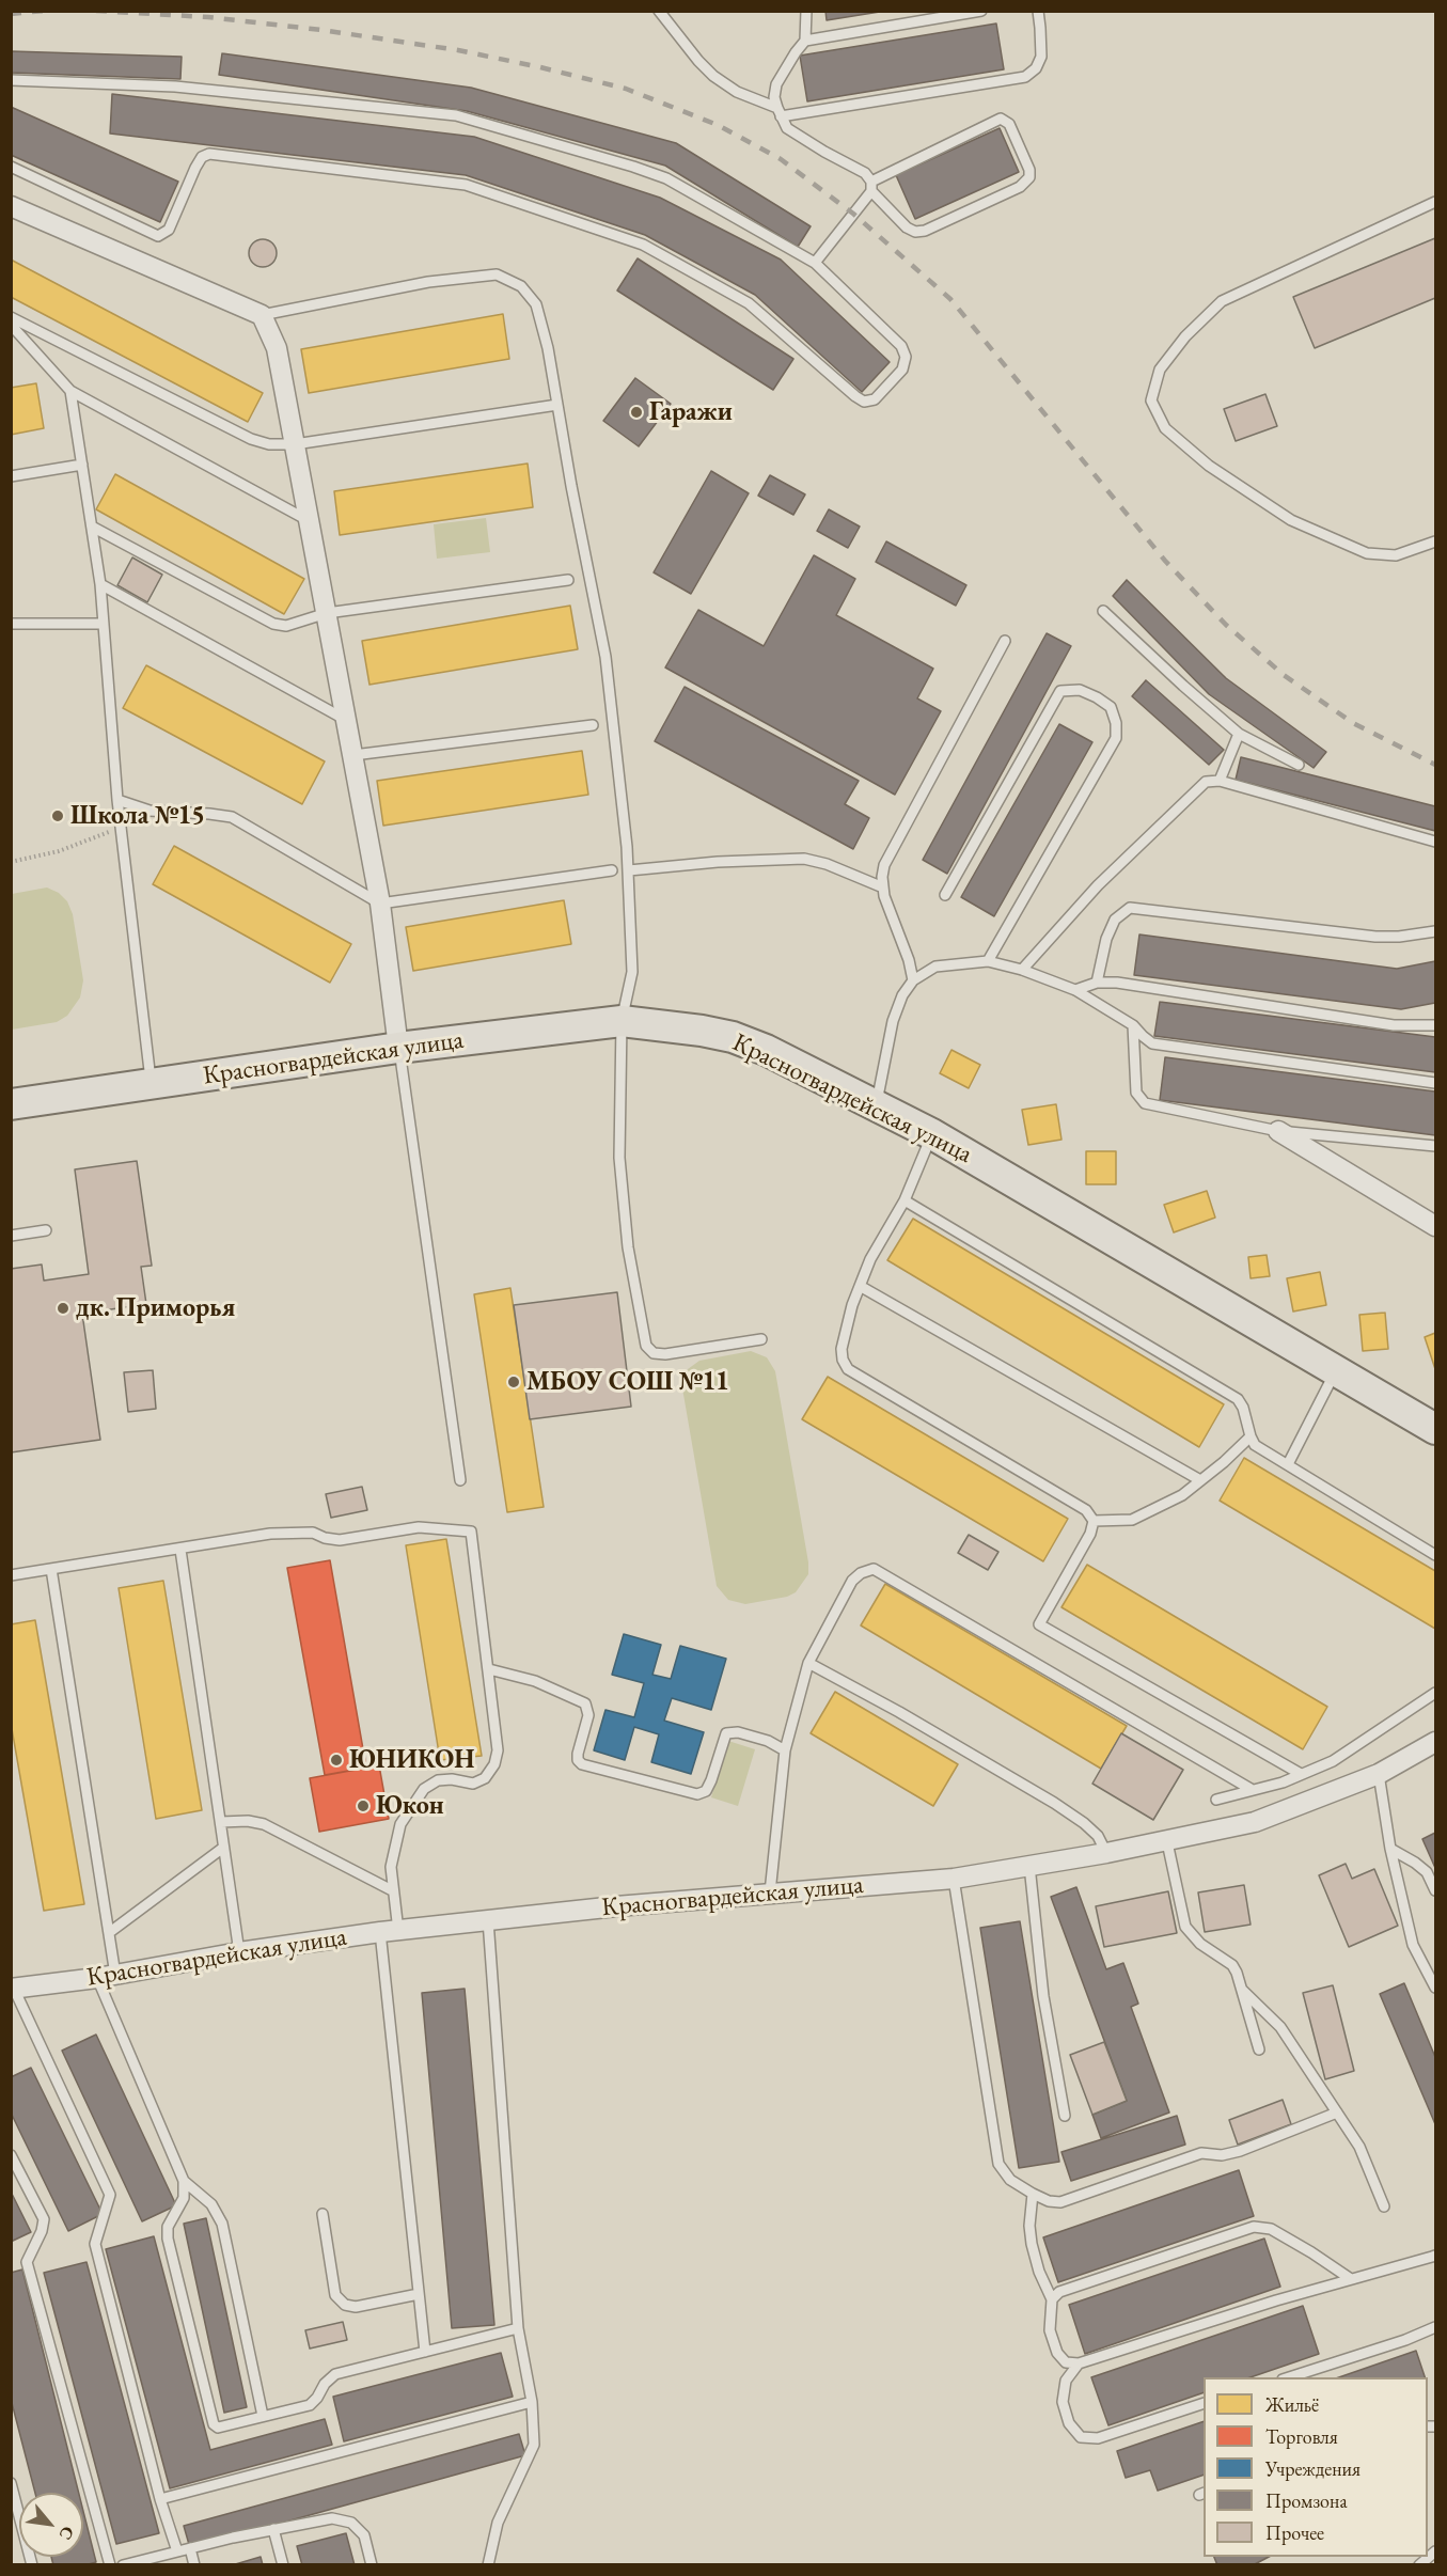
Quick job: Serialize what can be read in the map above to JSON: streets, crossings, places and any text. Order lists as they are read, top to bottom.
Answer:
{
  "streets": {
    "main road": ["Красногвардейская улица"]
  },
  "places": [
    "Гаражи",
    "Школа №15",
    "дк. Приморья",
    "МБОУ СОШ №11",
    "ЮНИКОН",
    "Юкон"
  ],
  "legend": [
    "Жильё",
    "Торговля",
    "Учреждения",
    "Промзона",
    "Прочее"
  ],
  "north": "bottom right"
}
